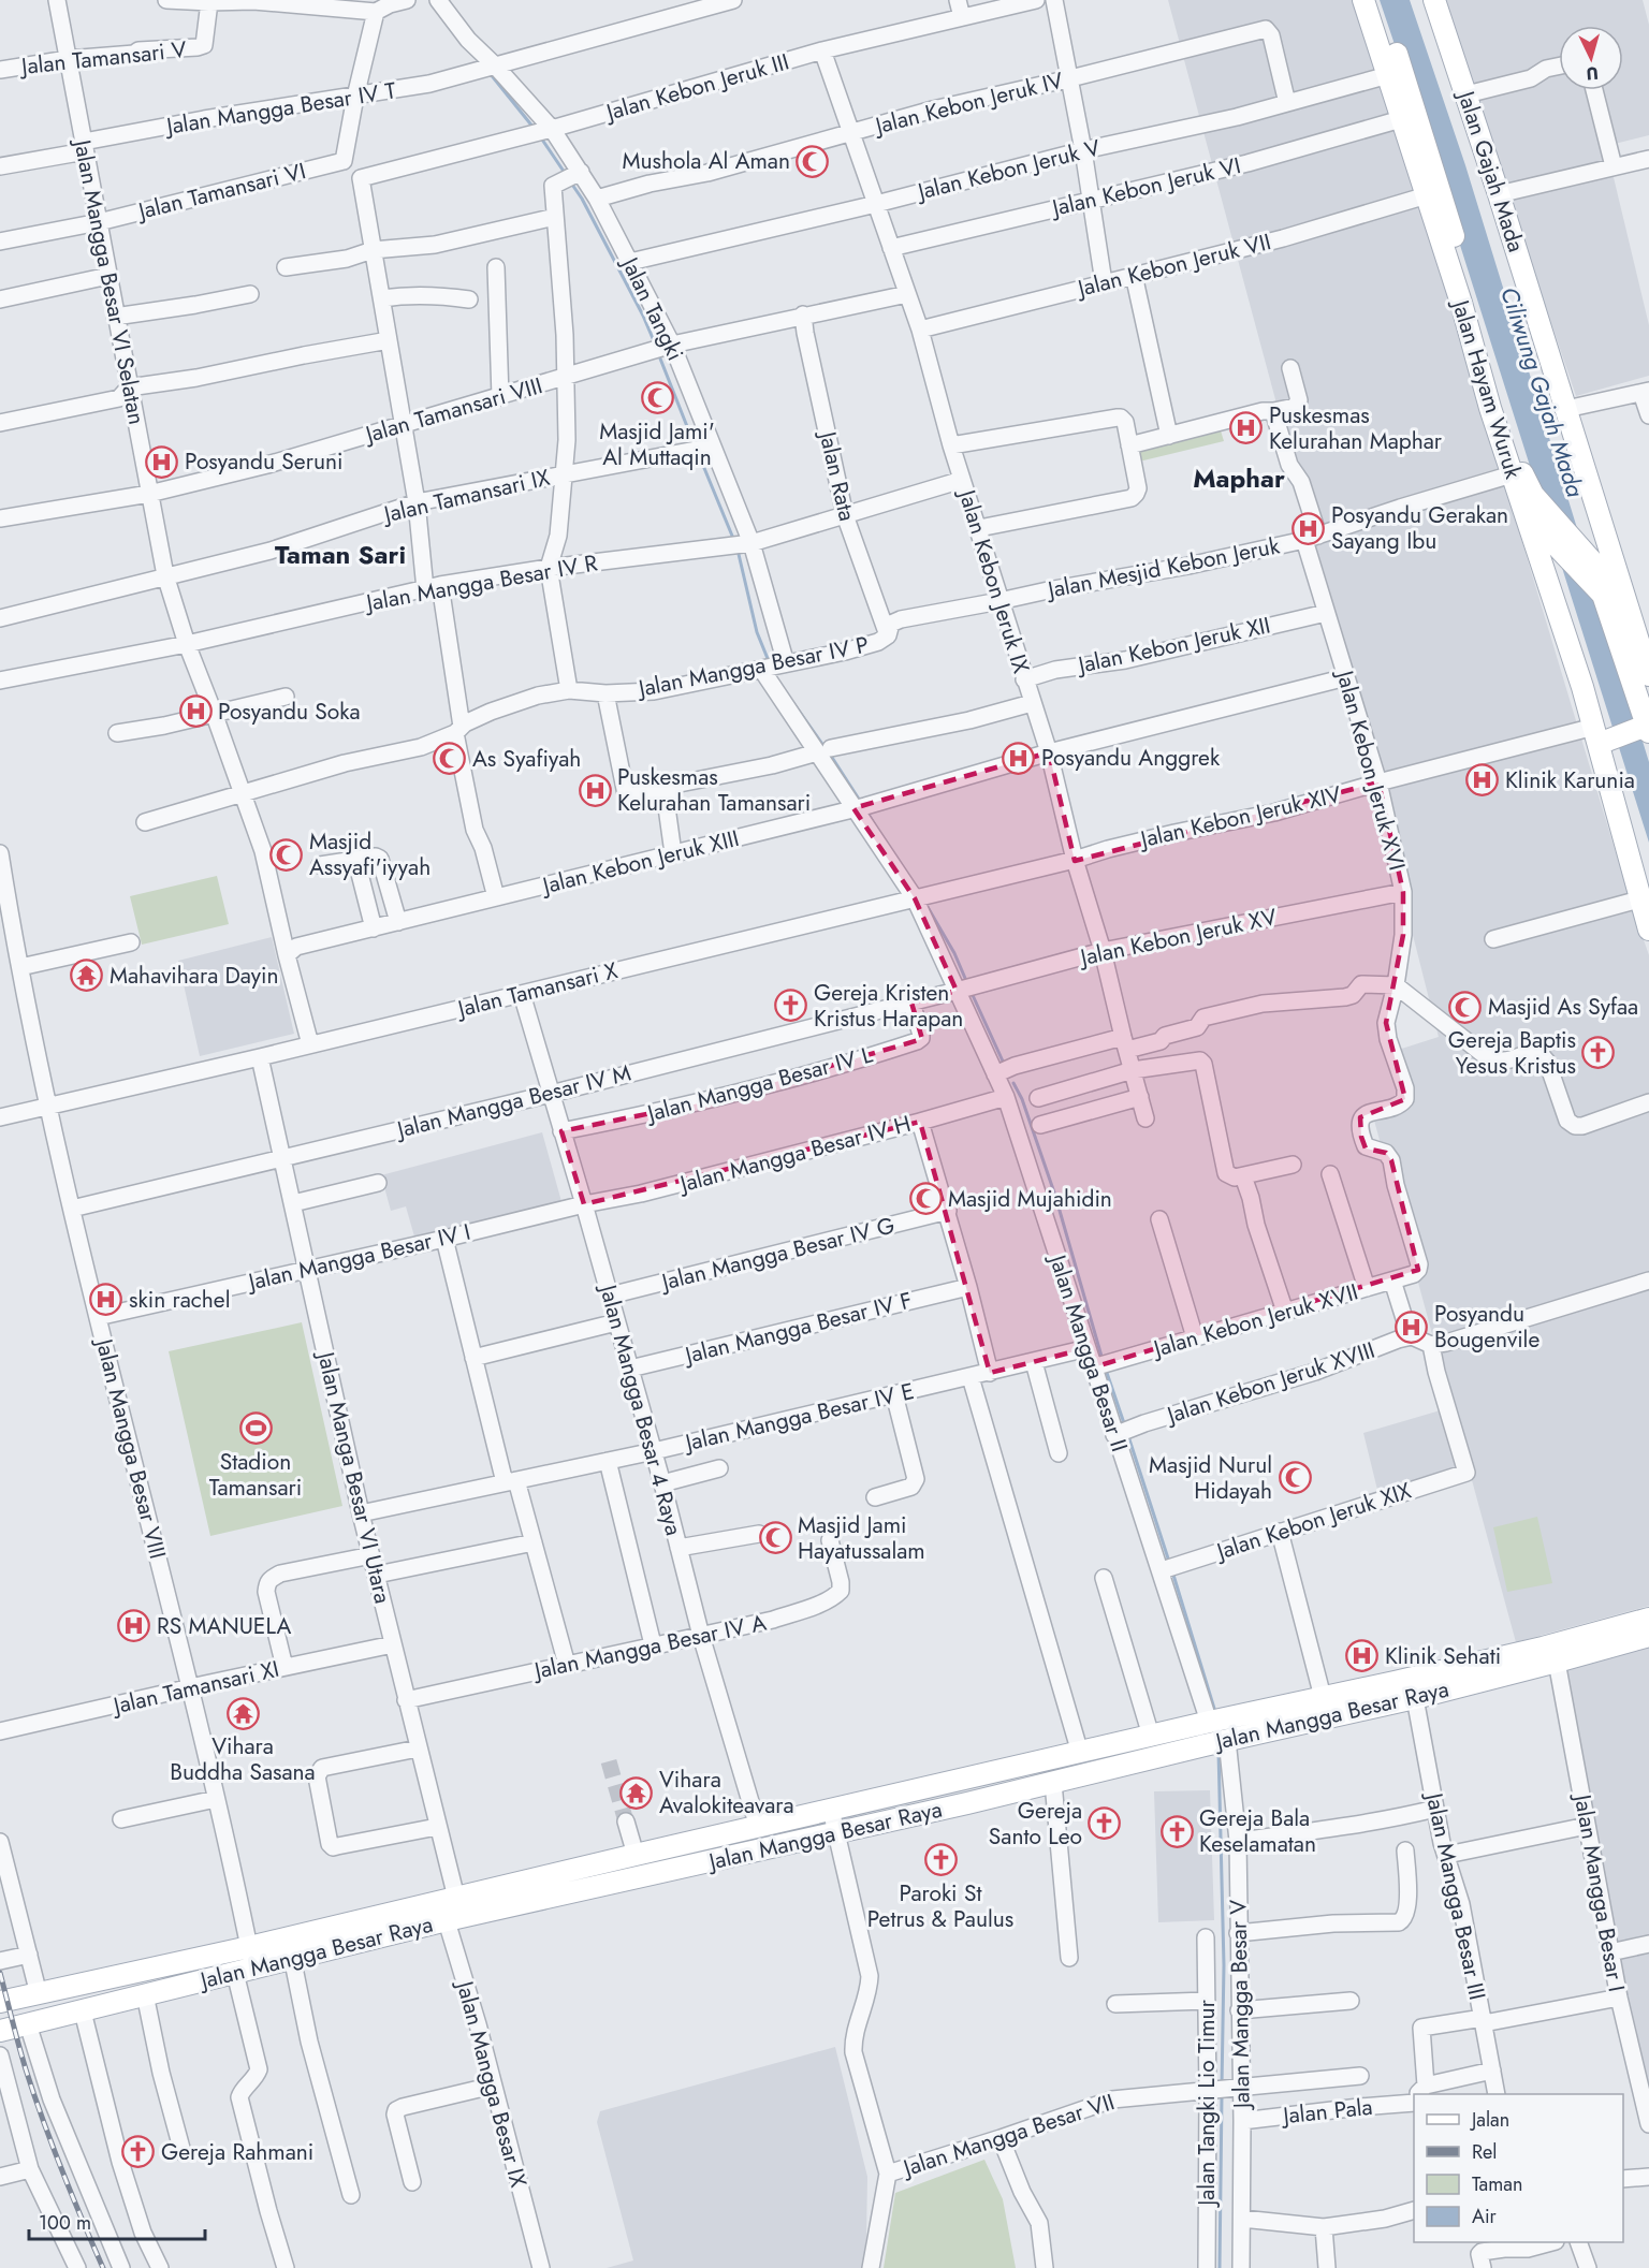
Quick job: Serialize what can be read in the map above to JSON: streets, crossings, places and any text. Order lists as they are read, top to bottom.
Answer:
{
  "streets": {
    "main road": ["Jalan Gajah Mada", "Jalan Hayam Wuruk", "Jalan Mangga Besar Raya"],
    "street": [
      "Jalan Tamansari V",
      "Jalan Kebon Jeruk III",
      "Jalan Kebon Jeruk IV",
      "Jalan Mangga Besar IV T",
      "Jalan Kebon Jeruk V",
      "Jalan Kebon Jeruk VI",
      "Jalan Tamansari VI",
      "Jalan Kebon Jeruk VII",
      "Jalan Mangga Besar VI Selatan",
      "Jalan Tangki",
      "Jalan Tamansari VIII",
      "Jalan Rata",
      "Jalan Tamansari IX",
      "Jalan Mesjid Kebon Jeruk",
      "Jalan Kebon Jeruk IX",
      "Jalan Mangga Besar IV R",
      "Jalan Kebon Jeruk XII",
      "Jalan Mangga Besar IV P",
      "Jalan Kebon Jeruk XVI",
      "Jalan Kebon Jeruk XIV",
      "Jalan Kebon Jeruk XIII",
      "Jalan Kebon Jeruk XV",
      "Jalan Tamansari X",
      "Jalan Mangga Besar IV L",
      "Jalan Mangga Besar IV M",
      "Jalan Mangga Besar IV H",
      "Jalan Mangga Besar IV G",
      "Jalan Mangga Besar IV I",
      "Jalan Kebon Jeruk XVII",
      "Jalan Mangga Besar IV F",
      "Jalan Mangga Besar II",
      "Jalan Kebon Jeruk XVIII",
      "Jalan Mangga Besar 4 Raya",
      "Jalan Mangga Besar IV E",
      "Jalan Mangga Besar VIII",
      "Jalan Manga Besar VI Utara",
      "Jalan Kebon Jeruk XIX",
      "Jalan Mangga Besar IV A",
      "Jalan Tamansari XI",
      "Jalan Mangga Besar I",
      "Jalan Mangga Besar III",
      "Jalan Mangga Besar V",
      "Jalan Mangga Besar IX",
      "Jalan Tangki Lio Timur",
      "Jalan Pala",
      "Jalan Mangga Besar VII"
    ]
  },
  "crossings": [
    ["Jalan Tamansari V", "Jalan Mangga Besar VI Selatan"],
    ["Jalan Kebon Jeruk III", "Jalan Tangki"],
    ["Jalan Kebon Jeruk III", "Jalan Kebon Jeruk IX"],
    ["Jalan Kebon Jeruk IV", "Jalan Kebon Jeruk V"],
    ["Jalan Kebon Jeruk IV", "Jalan Tangki"],
    ["Jalan Kebon Jeruk IV", "Jalan Kebon Jeruk IX"],
    ["Jalan Mangga Besar IV T", "Jalan Mangga Besar VI Selatan"],
    ["Jalan Mangga Besar IV T", "Jalan Tangki"],
    ["Jalan Kebon Jeruk V", "Jalan Tangki"],
    ["Jalan Kebon Jeruk V", "Jalan Hayam Wuruk"],
    ["Jalan Kebon Jeruk V", "Jalan Kebon Jeruk IX"],
    ["Jalan Kebon Jeruk VI", "Jalan Hayam Wuruk"],
    ["Jalan Kebon Jeruk VI", "Jalan Kebon Jeruk IX"],
    ["Jalan Tamansari VI", "Jalan Mangga Besar VI Selatan"],
    ["Jalan Kebon Jeruk VII", "Jalan Hayam Wuruk"],
    ["Jalan Kebon Jeruk VII", "Jalan Kebon Jeruk IX"],
    ["Jalan Mangga Besar VI Selatan", "Jalan Tamansari VIII"],
    ["Jalan Mangga Besar VI Selatan", "Jalan Tamansari IX"],
    ["Jalan Mangga Besar VI Selatan", "Jalan Mangga Besar IV R"],
    ["Jalan Mangga Besar VI Selatan", "Jalan Mangga Besar IV P"],
    ["Jalan Mangga Besar VI Selatan", "Jalan Kebon Jeruk XIII"],
    ["Jalan Mangga Besar VI Selatan", "Jalan Tamansari X"],
    ["Jalan Tangki", "Jalan Tamansari VIII"],
    ["Jalan Tangki", "Jalan Tamansari IX"],
    ["Jalan Tangki", "Jalan Mangga Besar IV R"],
    ["Jalan Tangki", "Jalan Mangga Besar IV P"],
    ["Jalan Tangki", "Jalan Kebon Jeruk XIII"],
    ["Jalan Tangki", "Jalan Mangga Besar II"],
    ["Jalan Hayam Wuruk", "Jalan Mesjid Kebon Jeruk"],
    ["Jalan Hayam Wuruk", "Jalan Kebon Jeruk XIV"],
    ["Jalan Tamansari VIII", "Jalan Rata"],
    ["Jalan Tamansari VIII", "Jalan Kebon Jeruk IX"],
    ["Jalan Rata", "Jalan Mangga Besar IV R"],
    ["Jalan Rata", "Jalan Mangga Besar IV P"],
    ["Jalan Mesjid Kebon Jeruk", "Jalan Kebon Jeruk IX"],
    ["Jalan Mesjid Kebon Jeruk", "Jalan Mangga Besar IV P"],
    ["Jalan Mesjid Kebon Jeruk", "Jalan Kebon Jeruk XVI"],
    ["Jalan Kebon Jeruk IX", "Jalan Mangga Besar IV R"],
    ["Jalan Kebon Jeruk IX", "Jalan Kebon Jeruk XII"],
    ["Jalan Kebon Jeruk IX", "Jalan Mangga Besar IV P"],
    ["Jalan Kebon Jeruk IX", "Jalan Kebon Jeruk XIV"],
    ["Jalan Kebon Jeruk IX", "Jalan Kebon Jeruk XIII"],
    ["Jalan Kebon Jeruk IX", "Jalan Kebon Jeruk XV"],
    ["Jalan Kebon Jeruk IX", "Jalan Tamansari X"],
    ["Jalan Kebon Jeruk XII", "Jalan Kebon Jeruk XVI"],
    ["Jalan Kebon Jeruk XVI", "Jalan Kebon Jeruk XIV"],
    ["Jalan Kebon Jeruk XVI", "Jalan Kebon Jeruk XIII"],
    ["Jalan Kebon Jeruk XVI", "Jalan Kebon Jeruk XV"],
    ["Jalan Kebon Jeruk XVI", "Jalan Kebon Jeruk XVII"],
    ["Jalan Kebon Jeruk XIV", "Jalan Tamansari X"],
    ["Jalan Kebon Jeruk XIII", "Jalan Mangga Besar II"],
    ["Jalan Kebon Jeruk XV", "Jalan Mangga Besar IV M"],
    ["Jalan Kebon Jeruk XV", "Jalan Mangga Besar II"],
    ["Jalan Tamansari X", "Jalan Mangga Besar II"],
    ["Jalan Tamansari X", "Jalan Mangga Besar 4 Raya"],
    ["Jalan Tamansari X", "Jalan Mangga Besar VIII"],
    ["Jalan Tamansari X", "Jalan Manga Besar VI Utara"],
    ["Jalan Mangga Besar IV L", "Jalan Mangga Besar IV M"],
    ["Jalan Mangga Besar IV L", "Jalan Mangga Besar 4 Raya"],
    ["Jalan Mangga Besar IV M", "Jalan Mangga Besar II"],
    ["Jalan Mangga Besar IV M", "Jalan Mangga Besar 4 Raya"],
    ["Jalan Mangga Besar IV M", "Jalan Mangga Besar VIII"],
    ["Jalan Mangga Besar IV M", "Jalan Manga Besar VI Utara"],
    ["Jalan Mangga Besar IV H", "Jalan Mangga Besar IV I"],
    ["Jalan Mangga Besar IV H", "Jalan Mangga Besar II"],
    ["Jalan Mangga Besar IV H", "Jalan Mangga Besar 4 Raya"],
    ["Jalan Mangga Besar IV G", "Jalan Mangga Besar 4 Raya"],
    ["Jalan Mangga Besar IV I", "Jalan Mangga Besar 4 Raya"],
    ["Jalan Mangga Besar IV I", "Jalan Mangga Besar VIII"],
    ["Jalan Mangga Besar IV I", "Jalan Manga Besar VI Utara"],
    ["Jalan Kebon Jeruk XVII", "Jalan Mangga Besar II"],
    ["Jalan Mangga Besar IV F", "Jalan Mangga Besar 4 Raya"],
    ["Jalan Mangga Besar II", "Jalan Kebon Jeruk XVIII"],
    ["Jalan Mangga Besar II", "Jalan Mangga Besar IV E"],
    ["Jalan Mangga Besar II", "Jalan Kebon Jeruk XIX"],
    ["Jalan Mangga Besar II", "Jalan Mangga Besar Raya"],
    ["Jalan Mangga Besar 4 Raya", "Jalan Mangga Besar IV E"],
    ["Jalan Mangga Besar 4 Raya", "Jalan Mangga Besar IV A"],
    ["Jalan Mangga Besar 4 Raya", "Jalan Mangga Besar Raya"],
    ["Jalan Mangga Besar IV E", "Jalan Manga Besar VI Utara"],
    ["Jalan Mangga Besar VIII", "Jalan Tamansari XI"],
    ["Jalan Mangga Besar VIII", "Jalan Mangga Besar Raya"],
    ["Jalan Manga Besar VI Utara", "Jalan Mangga Besar IV A"],
    ["Jalan Manga Besar VI Utara", "Jalan Tamansari XI"],
    ["Jalan Manga Besar VI Utara", "Jalan Mangga Besar Raya"],
    ["Jalan Manga Besar VI Utara", "Jalan Mangga Besar IX"],
    ["Jalan Mangga Besar Raya", "Jalan Mangga Besar I"],
    ["Jalan Mangga Besar Raya", "Jalan Mangga Besar III"],
    ["Jalan Mangga Besar Raya", "Jalan Mangga Besar V"],
    ["Jalan Mangga Besar Raya", "Jalan Mangga Besar IX"],
    ["Jalan Mangga Besar Raya", "Jalan Mangga Besar VII"],
    ["Jalan Mangga Besar V", "Jalan Pala"],
    ["Jalan Mangga Besar V", "Jalan Mangga Besar VII"],
    ["Jalan Tangki Lio Timur", "Jalan Mangga Besar VII"]
  ],
  "districts": ["Maphar", "Taman Sari"],
  "water": ["Ciliwung Gajah Mada"],
  "places": {
    "mosque": [
      "Mushola Al Aman",
      "Masjid Jami' Al Muttaqin",
      "As Syafiyah",
      "Masjid Assyafi'iyyah",
      "Masjid As Syfaa",
      "Masjid Mujahidin",
      "Masjid Nurul Hidayah",
      "Masjid Jami Hayatussalam"
    ],
    "hospital": [
      "Puskesmas Kelurahan Maphar",
      "Posyandu Seruni",
      "Posyandu Gerakan Sayang Ibu",
      "Posyandu Soka",
      "Posyandu Anggrek",
      "Klinik Karunia",
      "Puskesmas Kelurahan Tamansari",
      "skin rachel",
      "Posyandu Bougenvile",
      "RS MANUELA",
      "Klinik Sehati"
    ],
    "temple": ["Mahavihara Dayin", "Vihara Buddha Sasana", "Vihara Avalokiteavara"],
    "church": [
      "Gereja Kristen Kristus Harapan",
      "Gereja Baptis Yesus Kristus",
      "Gereja Santo Leo",
      "Gereja Bala Keselamatan",
      "Paroki St Petrus & Paulus",
      "Gereja Rahmani"
    ],
    "sports": ["Stadion Tamansari"]
  },
  "legend": [
    "Jalan",
    "Rel",
    "Taman",
    "Air"
  ],
  "scale_bar": "100 m",
  "north": "bottom"
}
